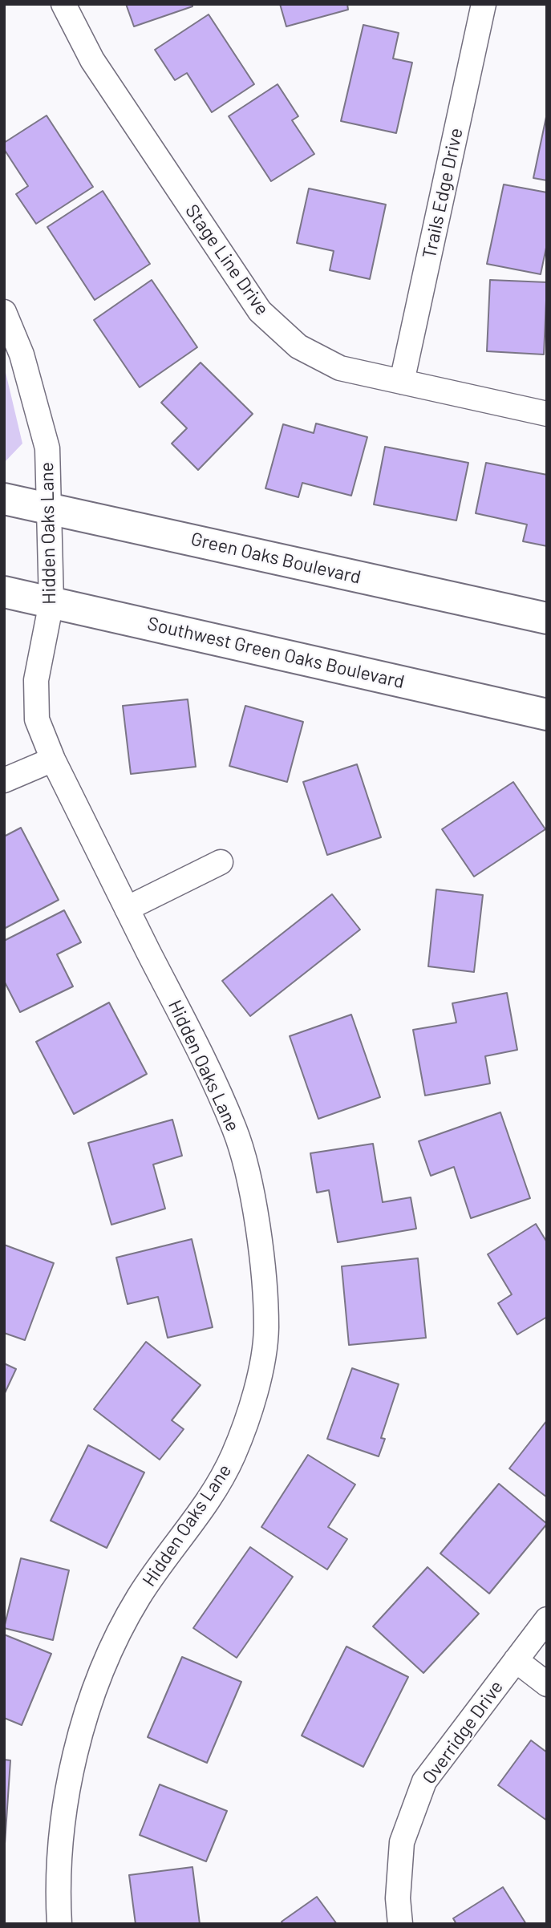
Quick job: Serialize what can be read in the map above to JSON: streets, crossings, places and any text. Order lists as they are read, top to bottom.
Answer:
{
  "streets": {
    "main road": ["Green Oaks Boulevard", "Southwest Green Oaks Boulevard"],
    "street": [
      "Trails Edge Drive",
      "Stage Line Drive",
      "Hidden Oaks Lane",
      "Overridge Drive"
    ]
  },
  "crossings": [
    ["Trails Edge Drive", "Stage Line Drive"],
    ["Hidden Oaks Lane", "Green Oaks Boulevard"],
    ["Hidden Oaks Lane", "Southwest Green Oaks Boulevard"]
  ]
}
